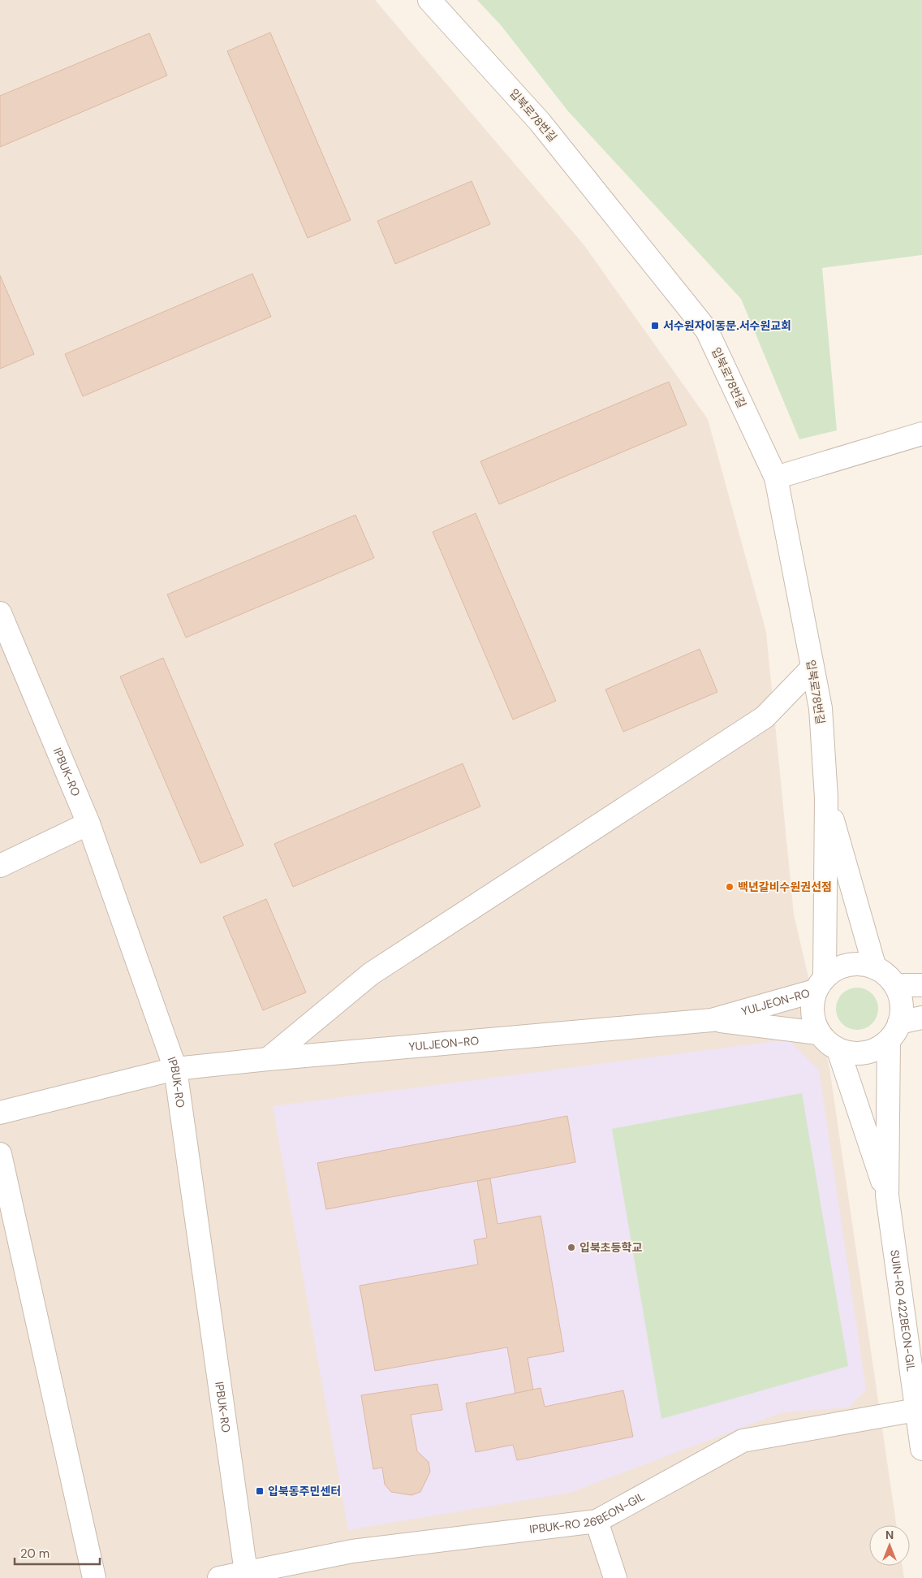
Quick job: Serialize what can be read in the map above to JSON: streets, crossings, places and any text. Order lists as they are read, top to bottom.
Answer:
{
  "streets": {
    "street": [
      "입북로78번길",
      "IPBUK-RO",
      "YULJEON-RO",
      "SUIN-RO 422BEON-GIL",
      "IPBUK-RO 26BEON-GIL"
    ]
  },
  "crossings": [
    ["IPBUK-RO", "YULJEON-RO"],
    ["IPBUK-RO", "IPBUK-RO 26BEON-GIL"],
    ["YULJEON-RO", "SUIN-RO 422BEON-GIL"],
    ["SUIN-RO 422BEON-GIL", "IPBUK-RO 26BEON-GIL"]
  ],
  "places": {
    "transit": ["서수원자이동문.서수원교회", "입북동주민센터"],
    "other": ["백년갈비수원권선점", "입북초등학교"]
  },
  "scale_bar": "20 m",
  "north": "top"
}
